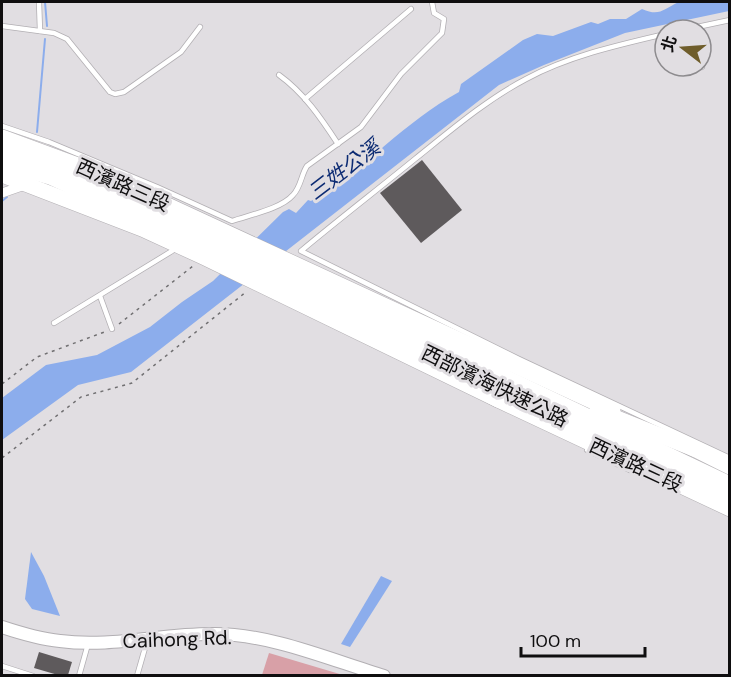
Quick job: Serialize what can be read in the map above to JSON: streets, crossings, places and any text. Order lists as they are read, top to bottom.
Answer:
{
  "streets": {
    "main road": ["西濱路三段", "西部濱海快速公路"],
    "street": ["Caihong Rd."]
  },
  "crossings": [
    ["西濱路三段", "西部濱海快速公路"]
  ],
  "water": ["三姓公溪"],
  "scale_bar": "100 m",
  "north": "left"
}
